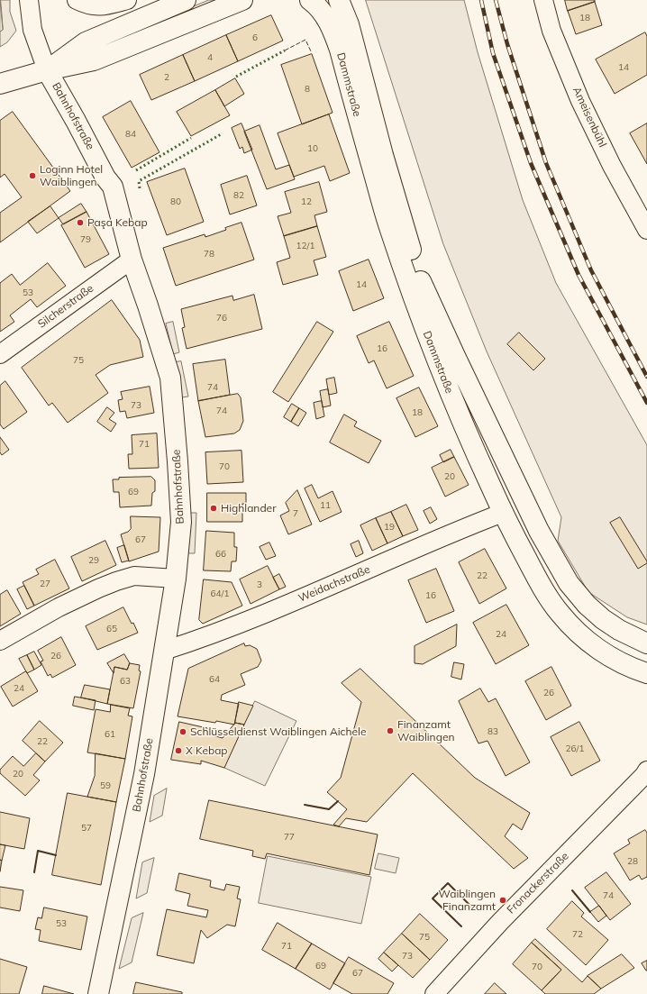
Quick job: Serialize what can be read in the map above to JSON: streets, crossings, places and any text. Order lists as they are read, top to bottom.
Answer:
{
  "streets": {
    "street": [
      "Dammstraße",
      "Bahnhofstraße",
      "Ameisenbühl",
      "Silcherstraße",
      "Weidachstraße",
      "Fronackerstraße"
    ]
  },
  "crossings": [
    ["Dammstraße", "Weidachstraße"],
    ["Bahnhofstraße", "Silcherstraße"],
    ["Bahnhofstraße", "Weidachstraße"]
  ],
  "places": [
    "Loginn Hotel Waiblingen",
    "Paşa Kebap",
    "Highlander",
    "Finanzamt Waiblingen",
    "Schlüsseldienst Waiblingen Aichele",
    "X Kebap",
    "Waiblingen Finanzamt"
  ],
  "house_numbers": [
    "18",
    "6",
    "4",
    "14",
    "2",
    "8",
    "84",
    "10",
    "82",
    "80",
    "12",
    "79",
    "12/1",
    "78",
    "14",
    "53",
    "76",
    "16",
    "75",
    "74",
    "73",
    "74",
    "18",
    "71",
    "70",
    "20",
    "69",
    "11",
    "7",
    "19",
    "67",
    "66",
    "29",
    "22",
    "27",
    "3",
    "64/1",
    "16",
    "65",
    "24",
    "26",
    "64",
    "63",
    "24",
    "26",
    "83",
    "61",
    "22",
    "26/1",
    "20",
    "59",
    "57",
    "77",
    "28",
    "74",
    "53",
    "72",
    "75",
    "71",
    "73",
    "69",
    "70",
    "67"
  ]
}
